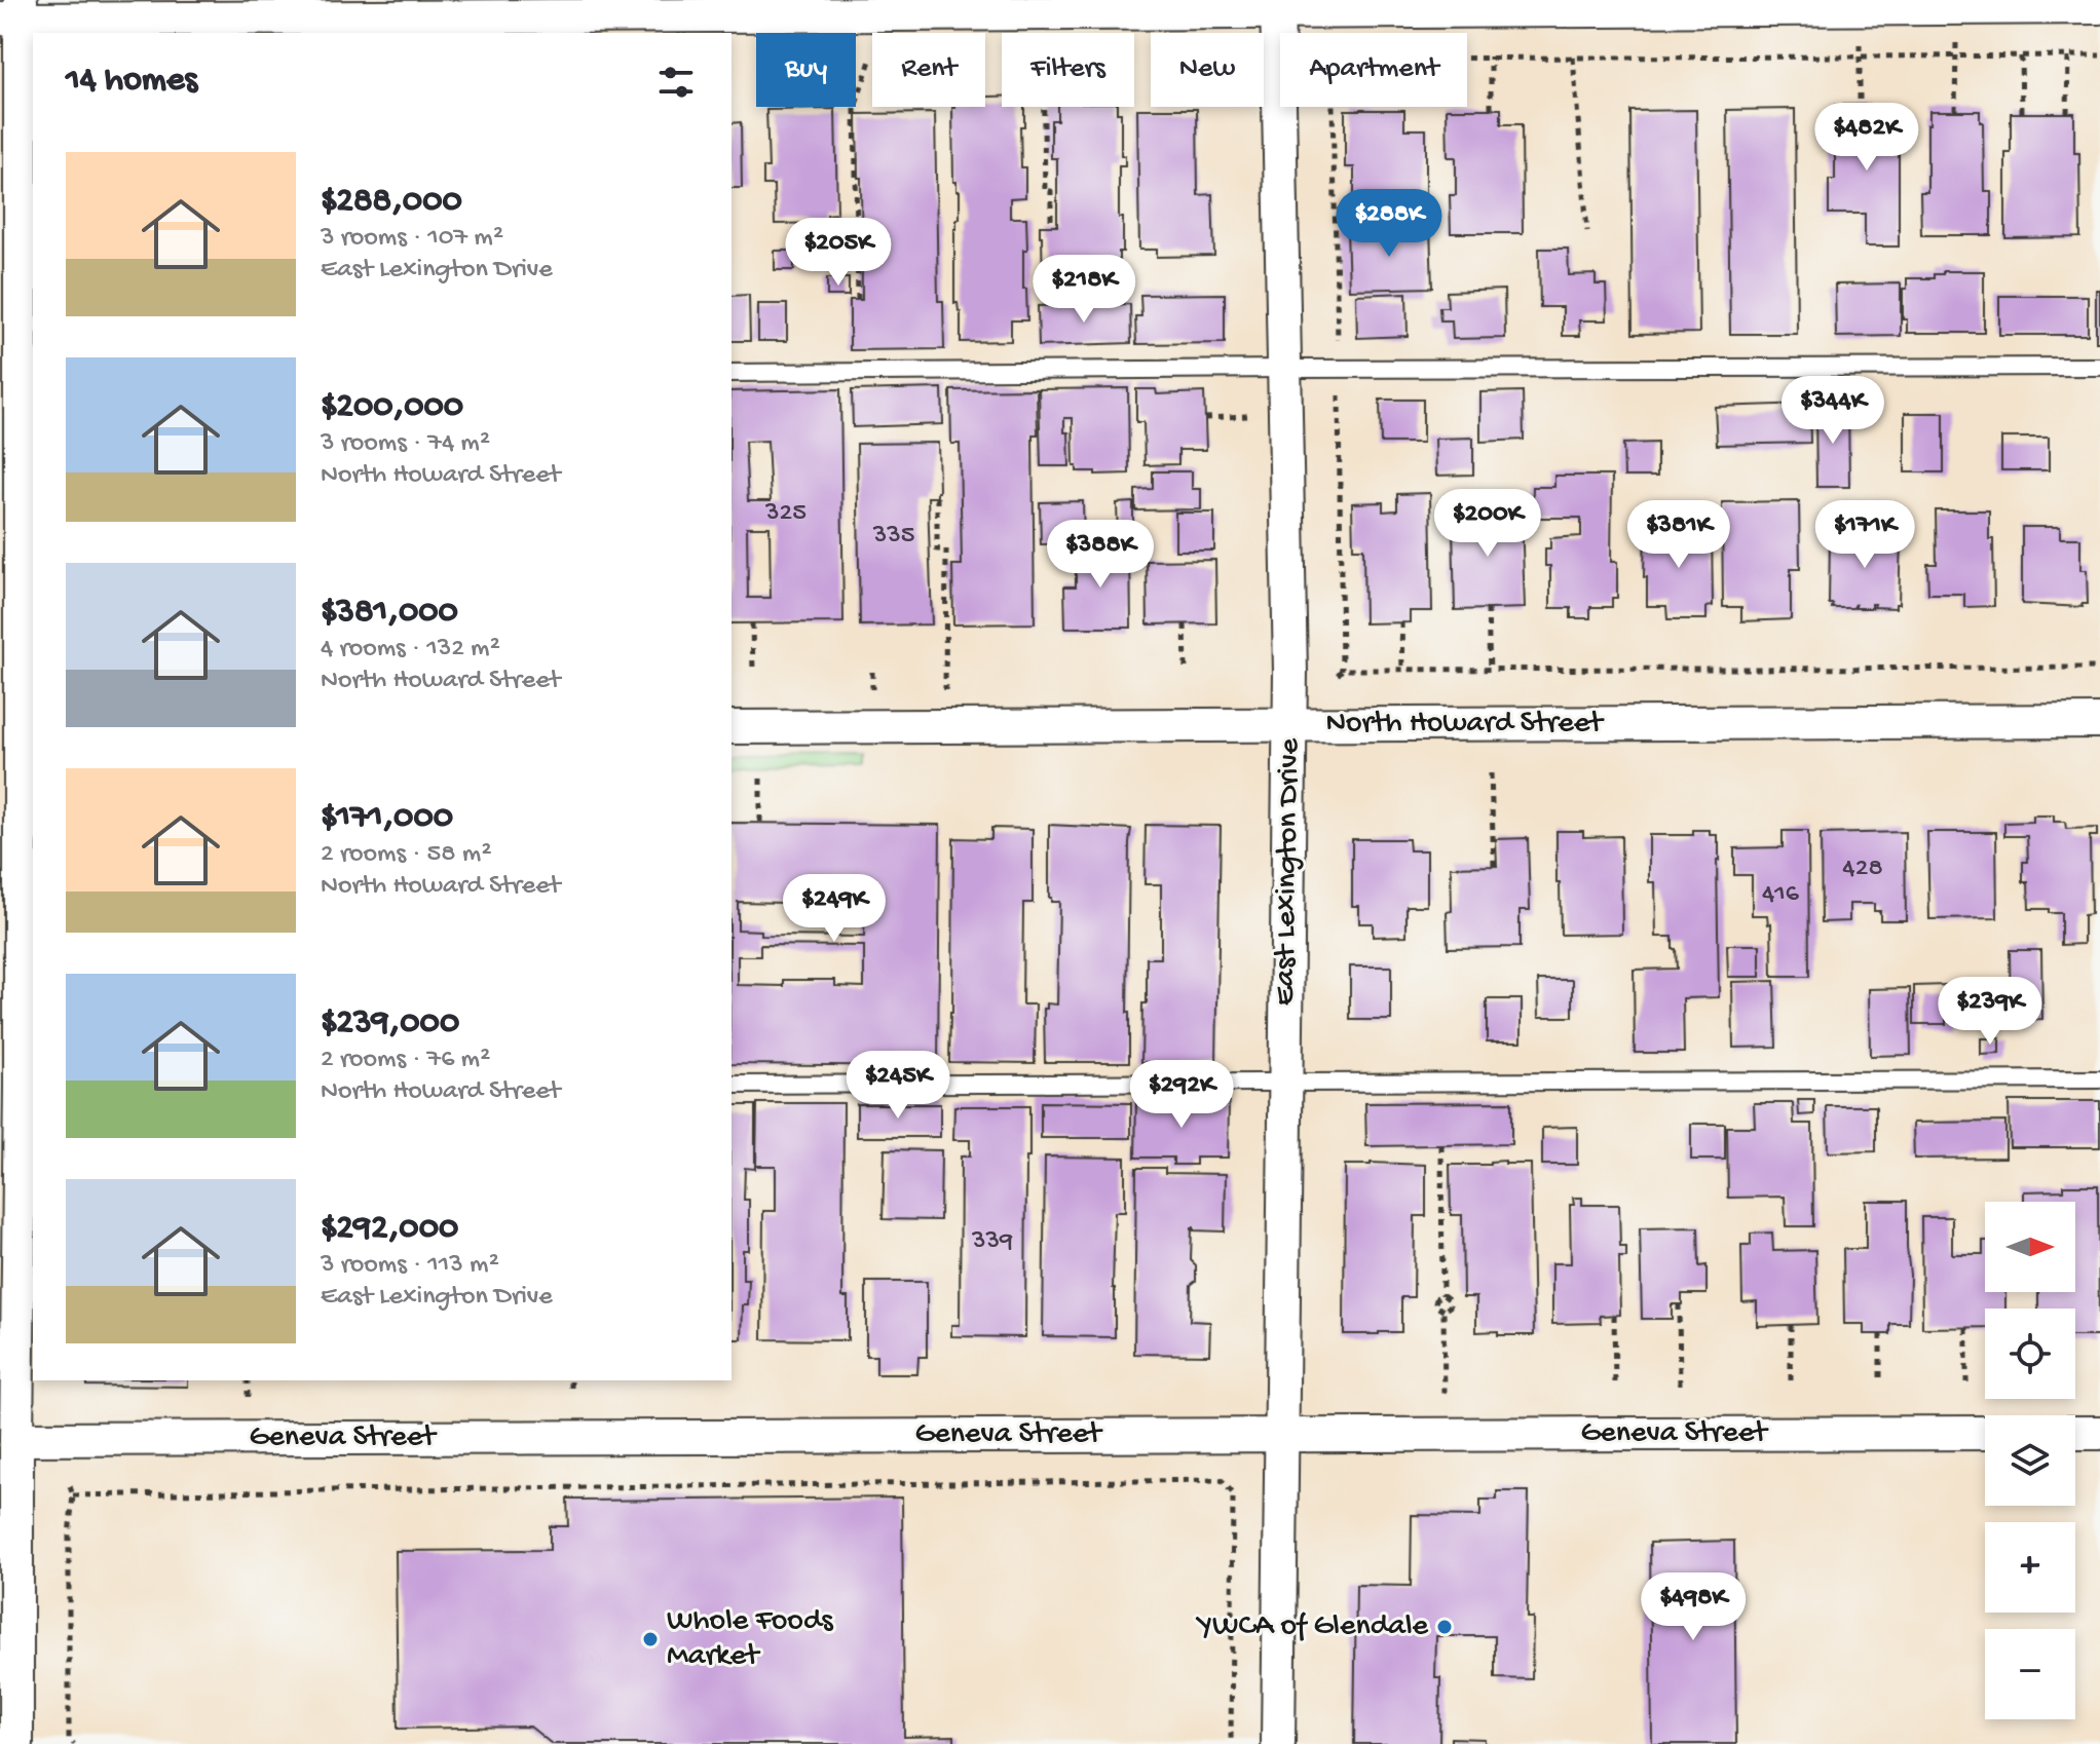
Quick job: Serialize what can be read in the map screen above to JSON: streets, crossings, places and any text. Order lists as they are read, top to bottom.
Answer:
{
  "streets": {
    "street": ["North Howard Street", "East Lexington Drive", "Geneva Street"]
  },
  "crossings": [
    ["North Howard Street", "East Lexington Drive"],
    ["East Lexington Drive", "Geneva Street"]
  ],
  "places": ["YWCA of Glendale", "Whole Foods Market"],
  "house_numbers": [
    "325",
    "335",
    "428",
    "416",
    "339"
  ],
  "north": "right",
  "page": {
    "chip": [
      "Buy",
      "Rent",
      "Filters",
      "New",
      "Apartment"
    ],
    "heading": "14 homes",
    "price": [
      "$482K",
      "$288K",
      "$205K",
      "$218K",
      "$344K",
      "$200K",
      "$381K",
      "$171K",
      "$388K",
      "$249K",
      "$239K",
      "$245K",
      "$292K",
      "$498K"
    ],
    "list": [
      {
        "name": "$288,000",
        "note": "3 rooms · 107 m² · East Lexington Drive"
      },
      {
        "name": "$200,000",
        "note": "3 rooms · 74 m² · North Howard Street"
      },
      {
        "name": "$381,000",
        "note": "4 rooms · 132 m² · North Howard Street"
      },
      {
        "name": "$171,000",
        "note": "2 rooms · 58 m² · North Howard Street"
      },
      {
        "name": "$239,000",
        "note": "2 rooms · 76 m² · North Howard Street"
      },
      {
        "name": "$292,000",
        "note": "3 rooms · 113 m² · East Lexington Drive"
      }
    ],
    "map_buttons": ["+", "−"]
  }
}
